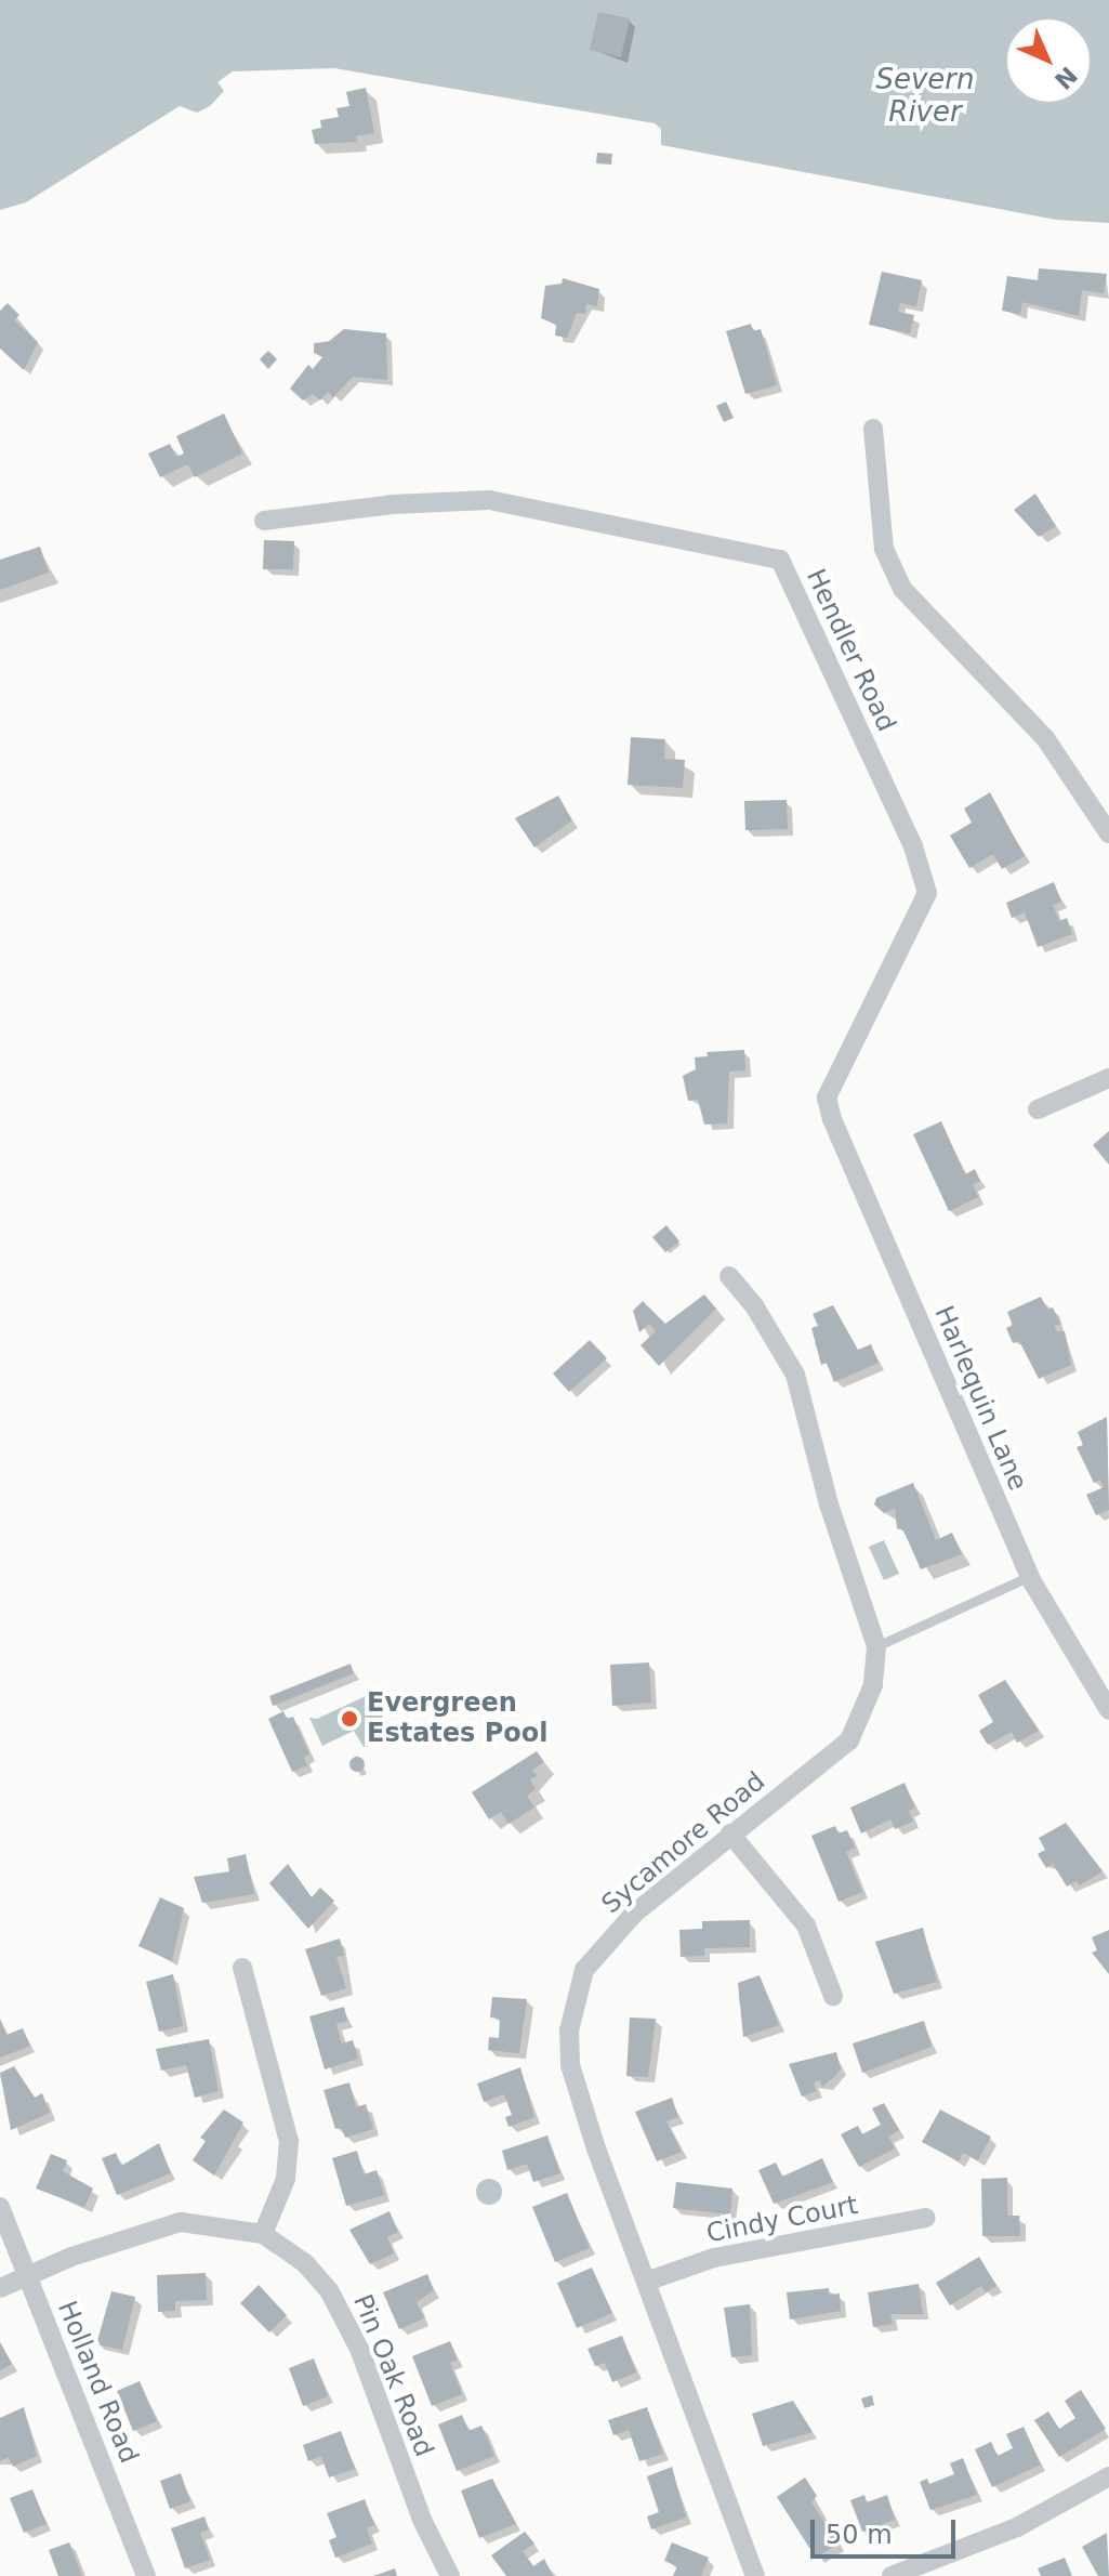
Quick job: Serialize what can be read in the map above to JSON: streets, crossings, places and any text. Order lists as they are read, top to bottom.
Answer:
{
  "streets": {
    "street": [
      "Hendler Road",
      "Harlequin Lane",
      "Sycamore Road",
      "Cindy Court",
      "Pin Oak Road",
      "Holland Road"
    ]
  },
  "crossings": [
    ["Hendler Road", "Harlequin Lane"],
    ["Sycamore Road", "Cindy Court"],
    ["Pin Oak Road", "Holland Road"]
  ],
  "water": ["Severn River"],
  "places": ["Evergreen Estates Pool"],
  "scale_bar": "50 m",
  "north": "bottom right"
}
